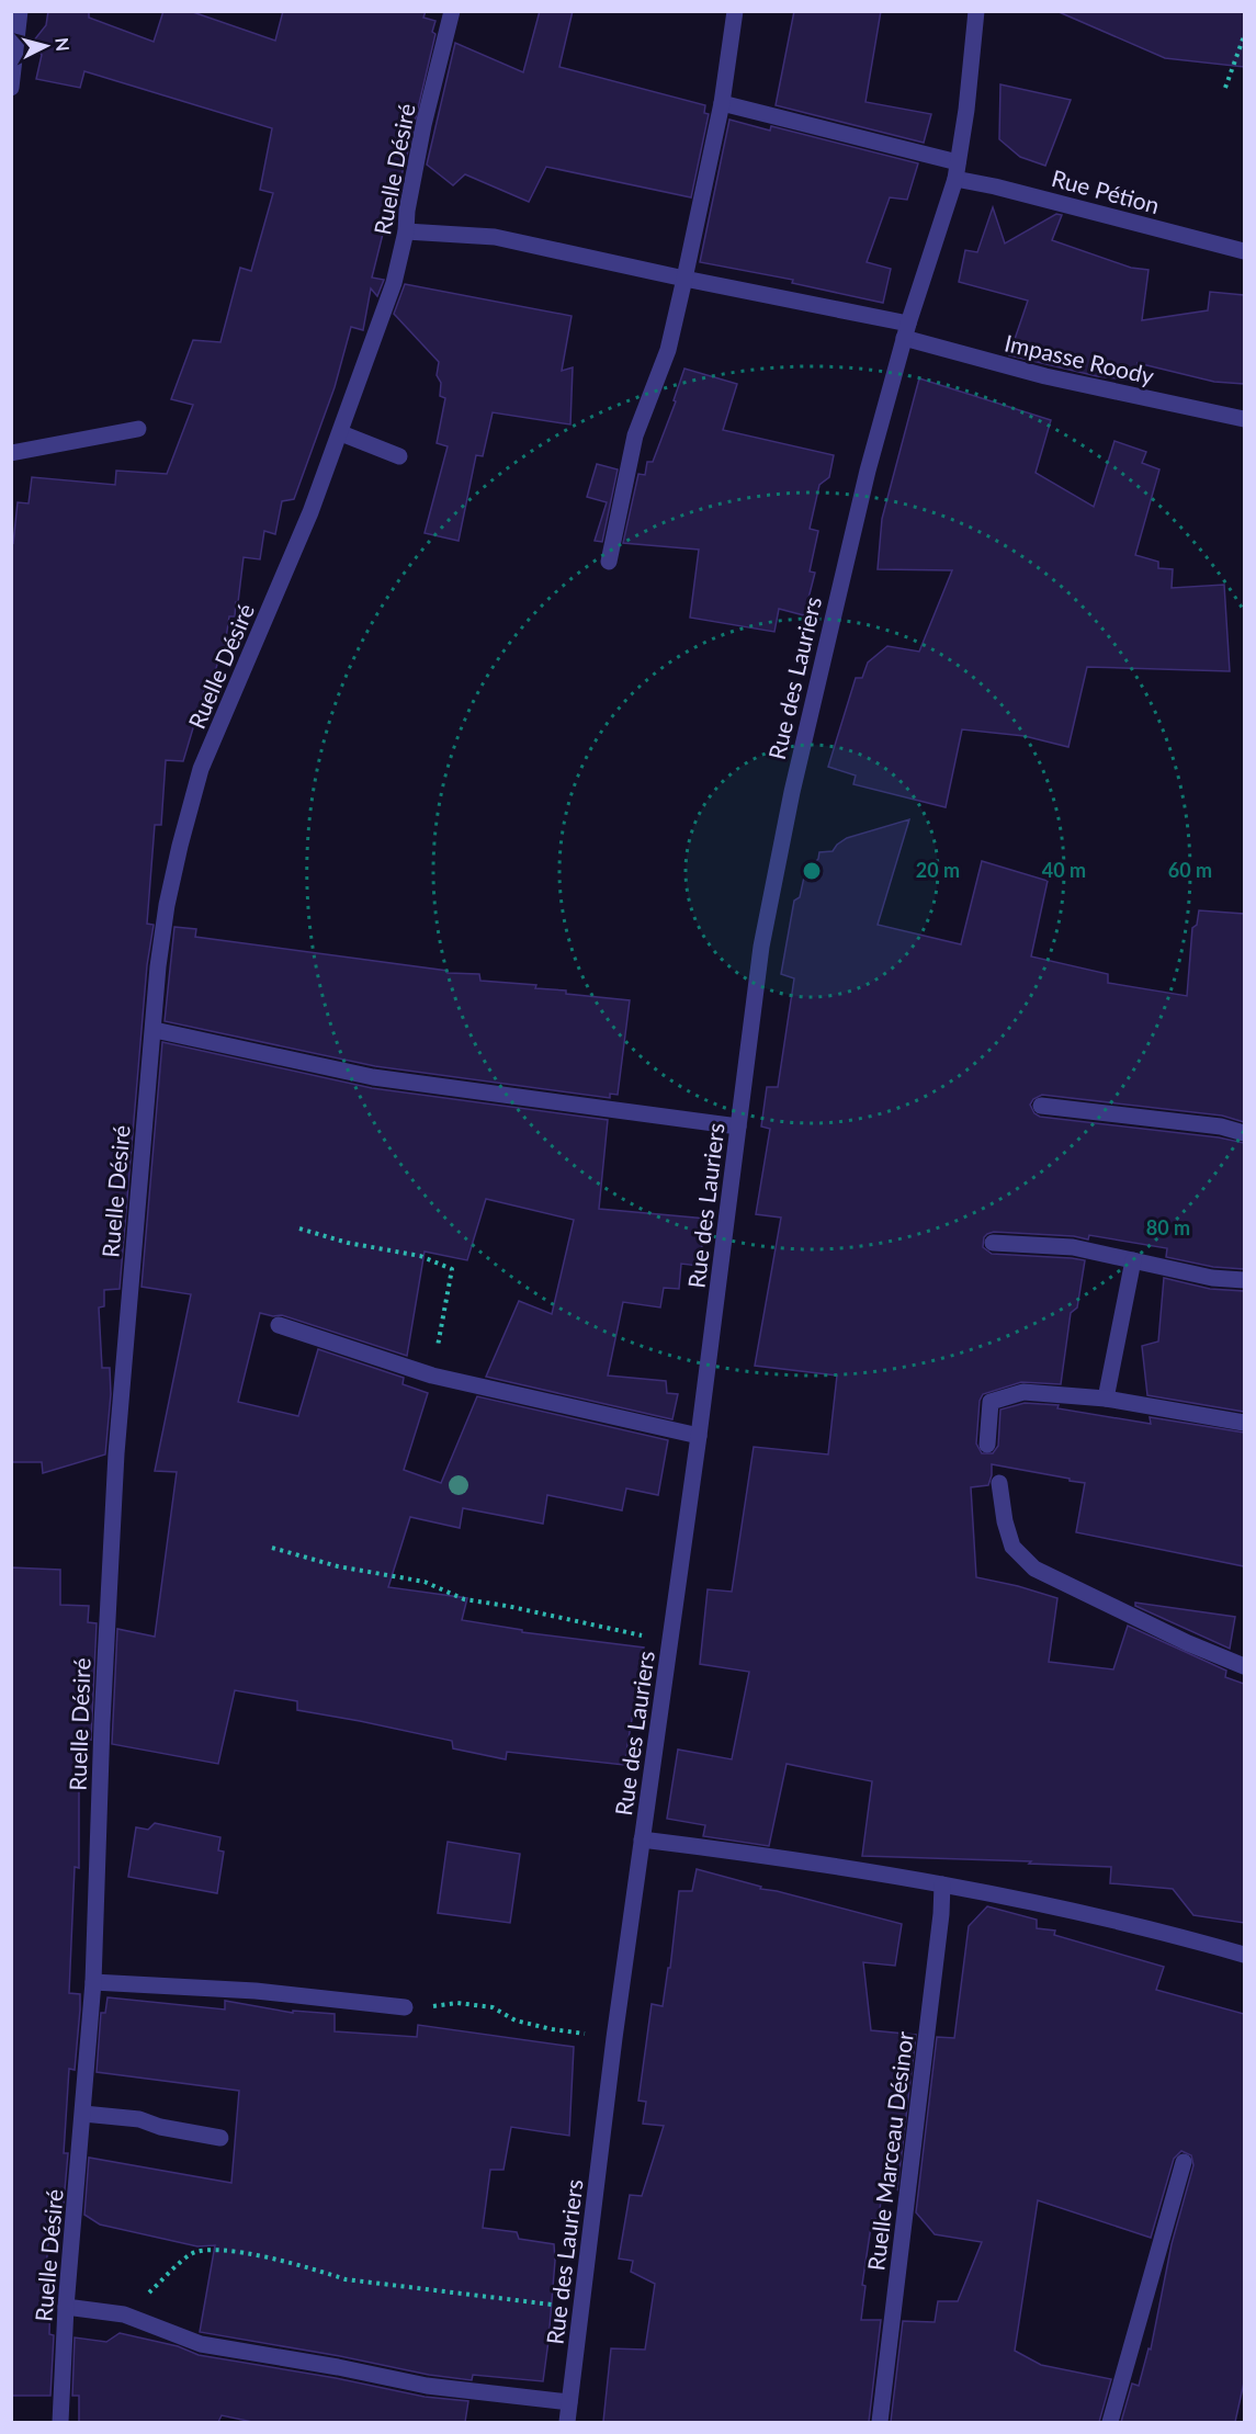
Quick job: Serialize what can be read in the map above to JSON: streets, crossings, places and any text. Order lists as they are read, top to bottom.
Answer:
{
  "streets": {
    "street": [
      "Ruelle Désiré",
      "Rue Pétion",
      "Impasse Roody",
      "Rue des Lauriers",
      "Ruelle Marceau Désinor"
    ]
  },
  "crossings": [
    ["Ruelle Désiré", "Impasse Roody"],
    ["Rue Pétion", "Rue des Lauriers"],
    ["Impasse Roody", "Rue des Lauriers"]
  ],
  "north": "right",
  "rings": [
    "20 m",
    "40 m",
    "60 m",
    "80 m"
  ]
}
